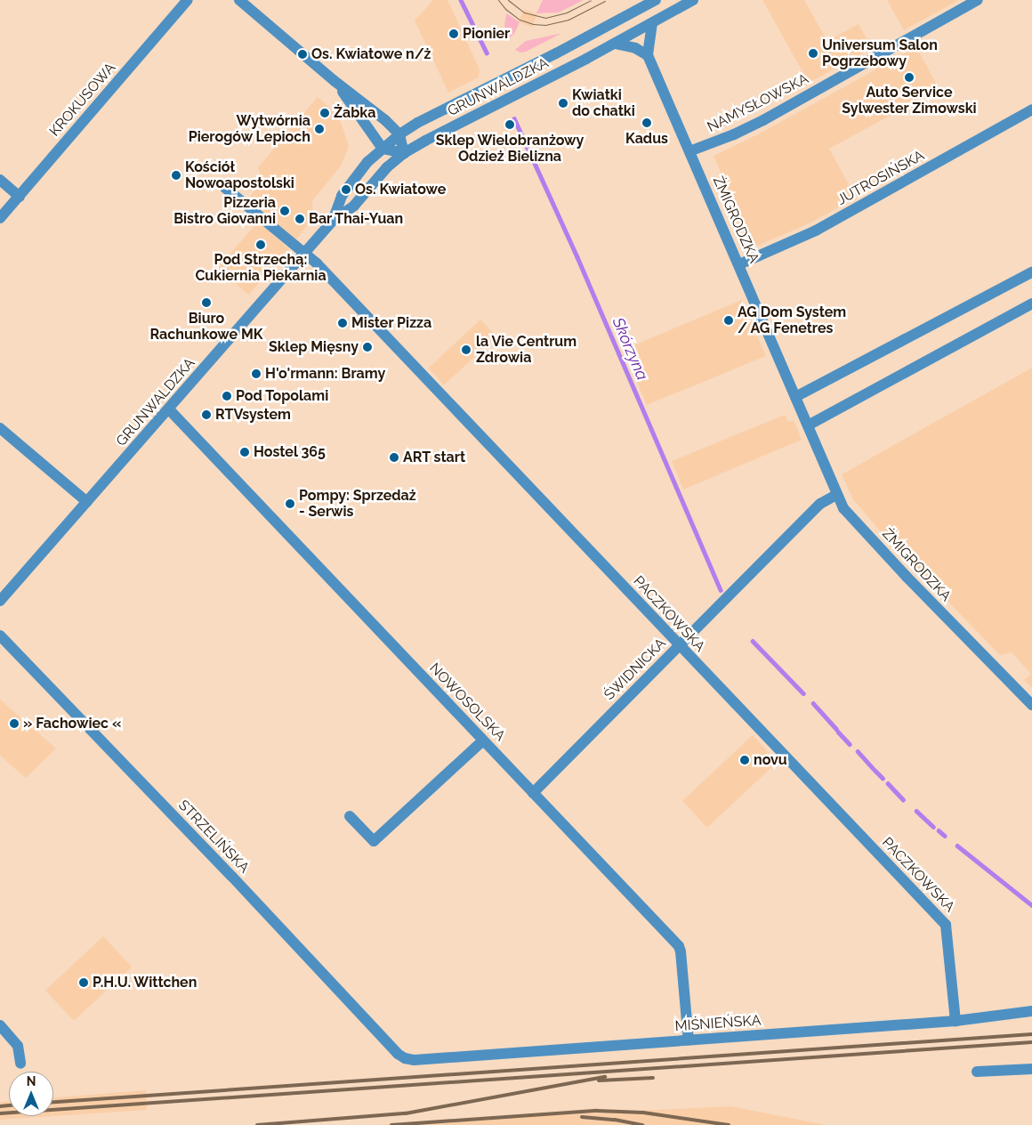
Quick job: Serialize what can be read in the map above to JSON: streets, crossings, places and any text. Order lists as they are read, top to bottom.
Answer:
{
  "streets": {
    "street": [
      "GRUNWALDZKA",
      "KROKUSOWA",
      "NAMYSŁOWSKA",
      "JUTROSIŃSKA",
      "ŻMIGRODZKA",
      "PACZKOWSKA",
      "ŚWIDNICKA",
      "NOWOSOLSKA",
      "STRZELIŃSKA",
      "MIŚNIEŃSKA"
    ]
  },
  "crossings": [
    ["GRUNWALDZKA", "PACZKOWSKA"],
    ["GRUNWALDZKA", "NOWOSOLSKA"],
    ["NAMYSŁOWSKA", "ŻMIGRODZKA"],
    ["JUTROSIŃSKA", "ŻMIGRODZKA"],
    ["ŻMIGRODZKA", "ŚWIDNICKA"],
    ["PACZKOWSKA", "ŚWIDNICKA"],
    ["PACZKOWSKA", "MIŚNIEŃSKA"],
    ["ŚWIDNICKA", "NOWOSOLSKA"],
    ["NOWOSOLSKA", "MIŚNIEŃSKA"],
    ["STRZELIŃSKA", "MIŚNIEŃSKA"]
  ],
  "water": ["Skórzyna"],
  "places": [
    "Pionier",
    "Universum Salon Pogrzebowy",
    "Os. Kwiatowe n/ż",
    "Auto Service Sylwester Zimowski",
    "Kwiatki do chatki",
    "Żabka",
    "Kadus",
    "Sklep Wielobranżowy Odzież Bielizna",
    "Wytwórnia Pierogów Lepioch",
    "Kościół Nowoapostolski",
    "Os. Kwiatowe",
    "Pizzeria Bistro Giovanni",
    "Bar Thai-Yuan",
    "Pod Strzechą: Cukiernia Piekarnia",
    "Biuro Rachunkowe MK",
    "AG Dom System / AG Fenetres",
    "Mister Pizza",
    "Sklep Mięsny",
    "la Vie Centrum Zdrowia",
    "H'o'rmann: Bramy",
    "Pod Topolami",
    "RTVsystem",
    "Hostel 365",
    "ART start",
    "Pompy: Sprzedaż - Serwis",
    "» Fachowiec «",
    "novu",
    "P.H.U. Wittchen"
  ],
  "north": "top"
}
